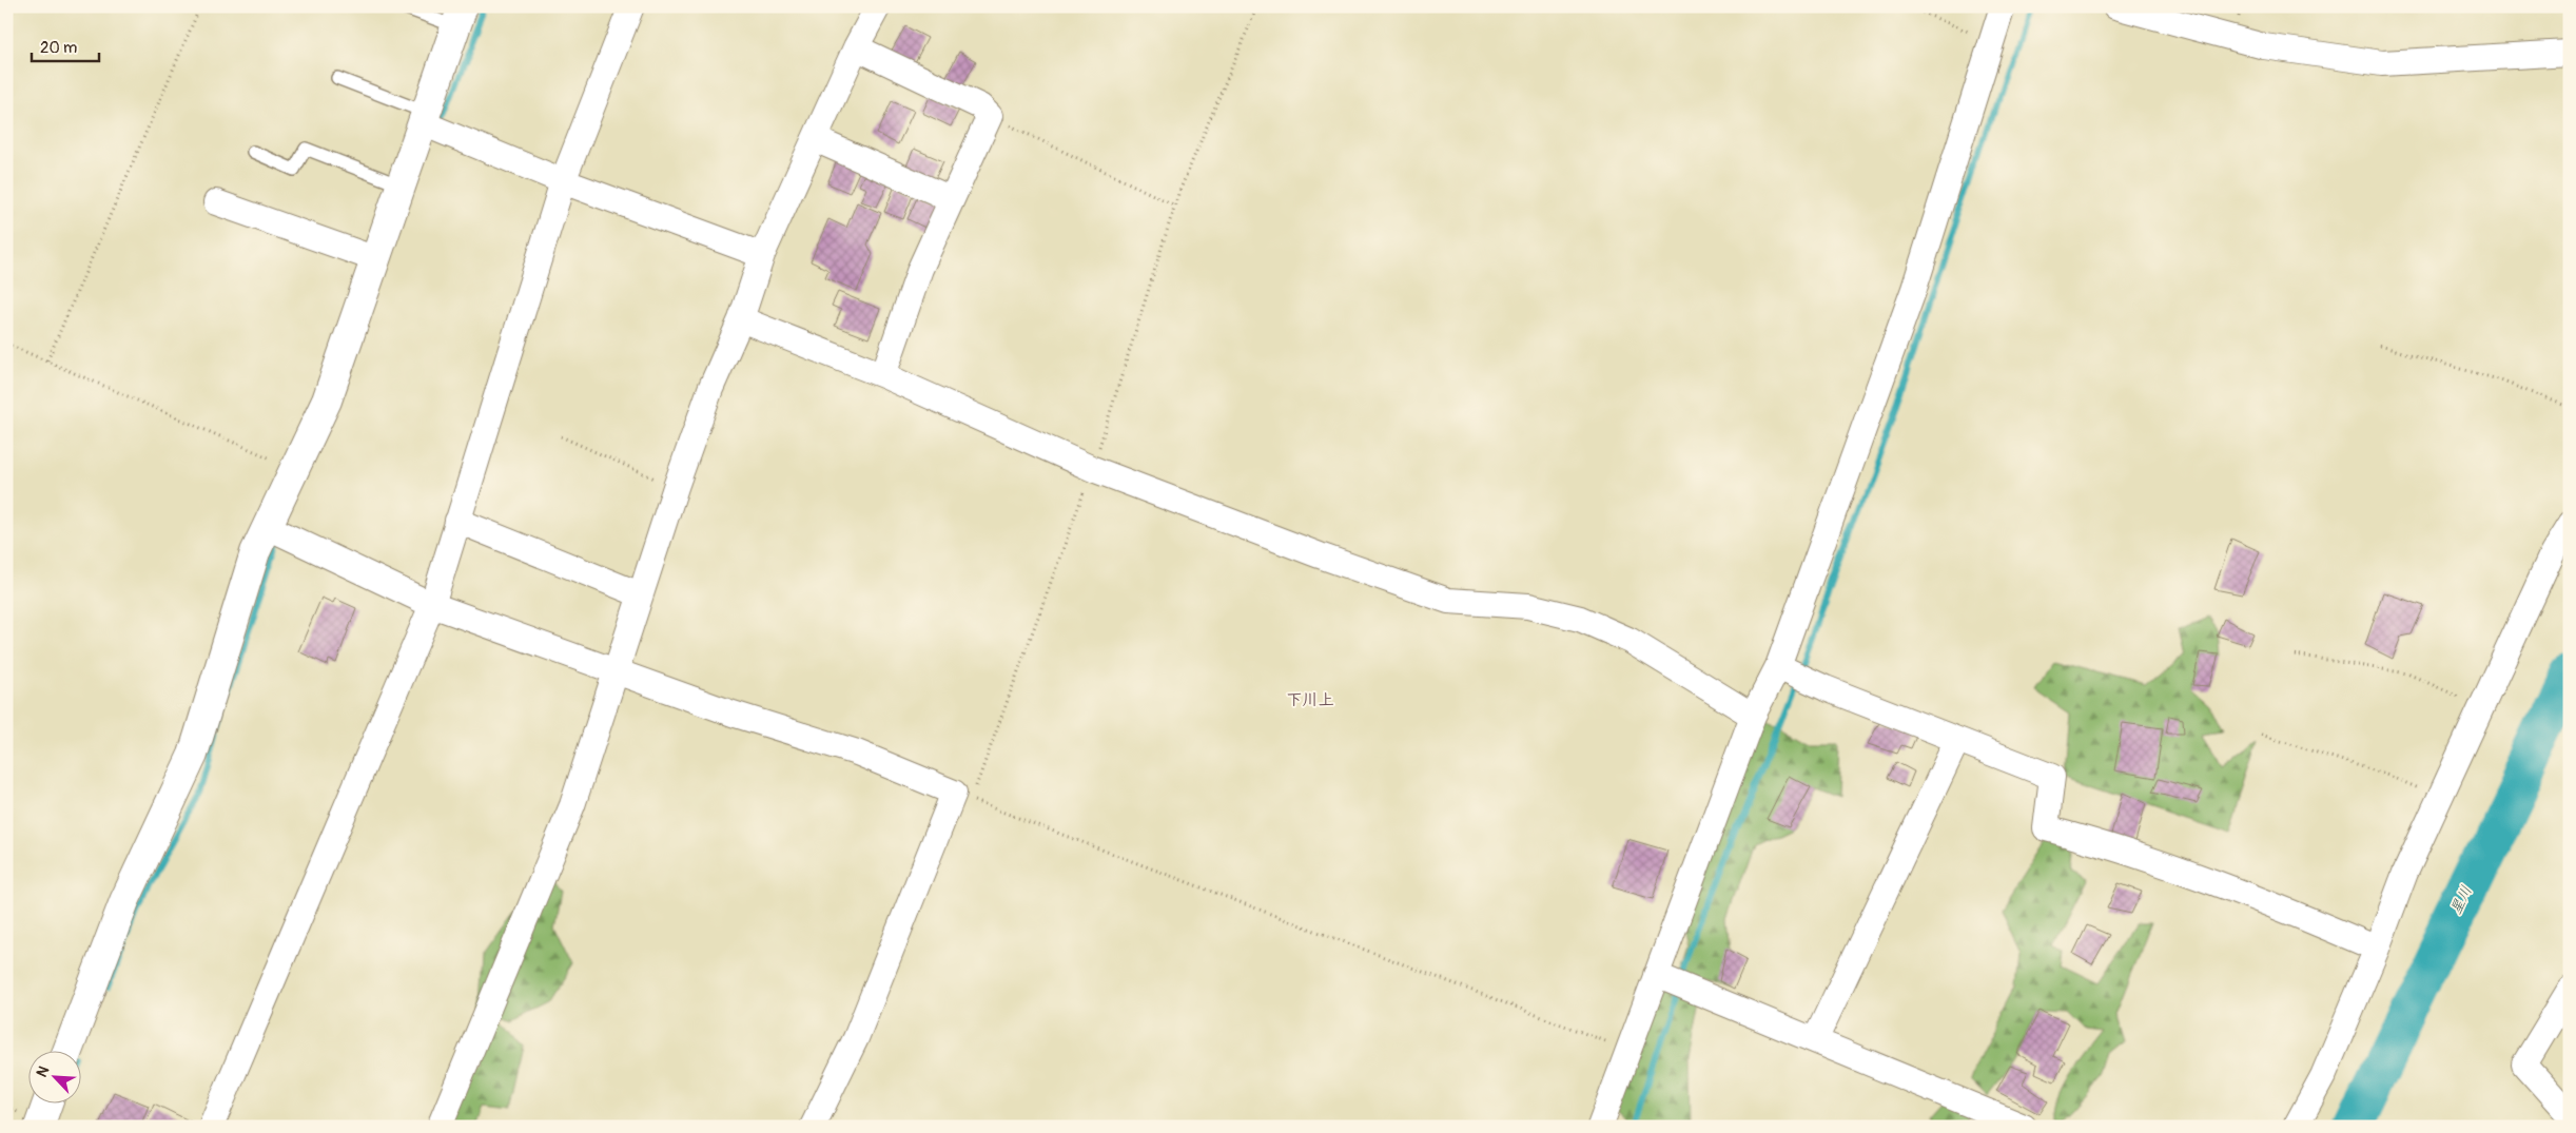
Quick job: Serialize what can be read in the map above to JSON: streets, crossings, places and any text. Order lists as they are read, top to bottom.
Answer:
{
  "districts": ["下川上"],
  "water": ["星川"],
  "scale_bar": "20 m",
  "north": "top left"
}
